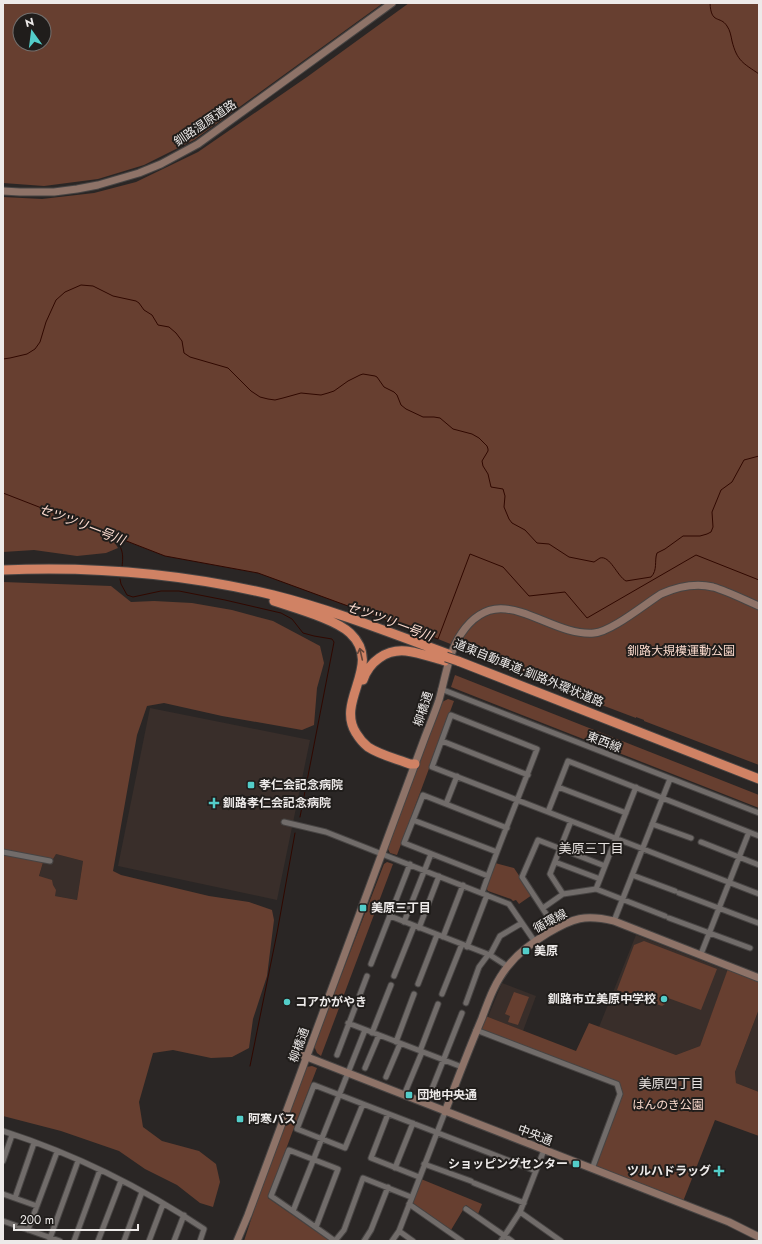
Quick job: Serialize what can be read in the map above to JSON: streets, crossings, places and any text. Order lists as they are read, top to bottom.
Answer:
{
  "streets": {
    "highway": ["道東自動車道;釧路外環状道路"],
    "street": [
      "釧路湿原道路",
      "柳橋通",
      "東西線",
      "循環線",
      "中央通"
    ]
  },
  "crossings": [
    ["柳橋通", "東西線"],
    ["柳橋通", "中央通"],
    ["循環線", "中央通"]
  ],
  "districts": ["美原三丁目", "美原四丁目"],
  "water": ["セツツリ一号川"],
  "parks": ["釧路大規模運動公園", "はんのき公園"],
  "places": {
    "transit": [
      "孝仁会記念病院",
      "美原三丁目",
      "美原",
      "団地中央通",
      "阿寒バス",
      "ショッピングセンター"
    ],
    "health": ["釧路孝仁会記念病院", "ツルハドラッグ"],
    "other": ["釧路市立美原中学校", "コアかがやき"]
  },
  "scale_bar": "200 m",
  "north": "top"
}
